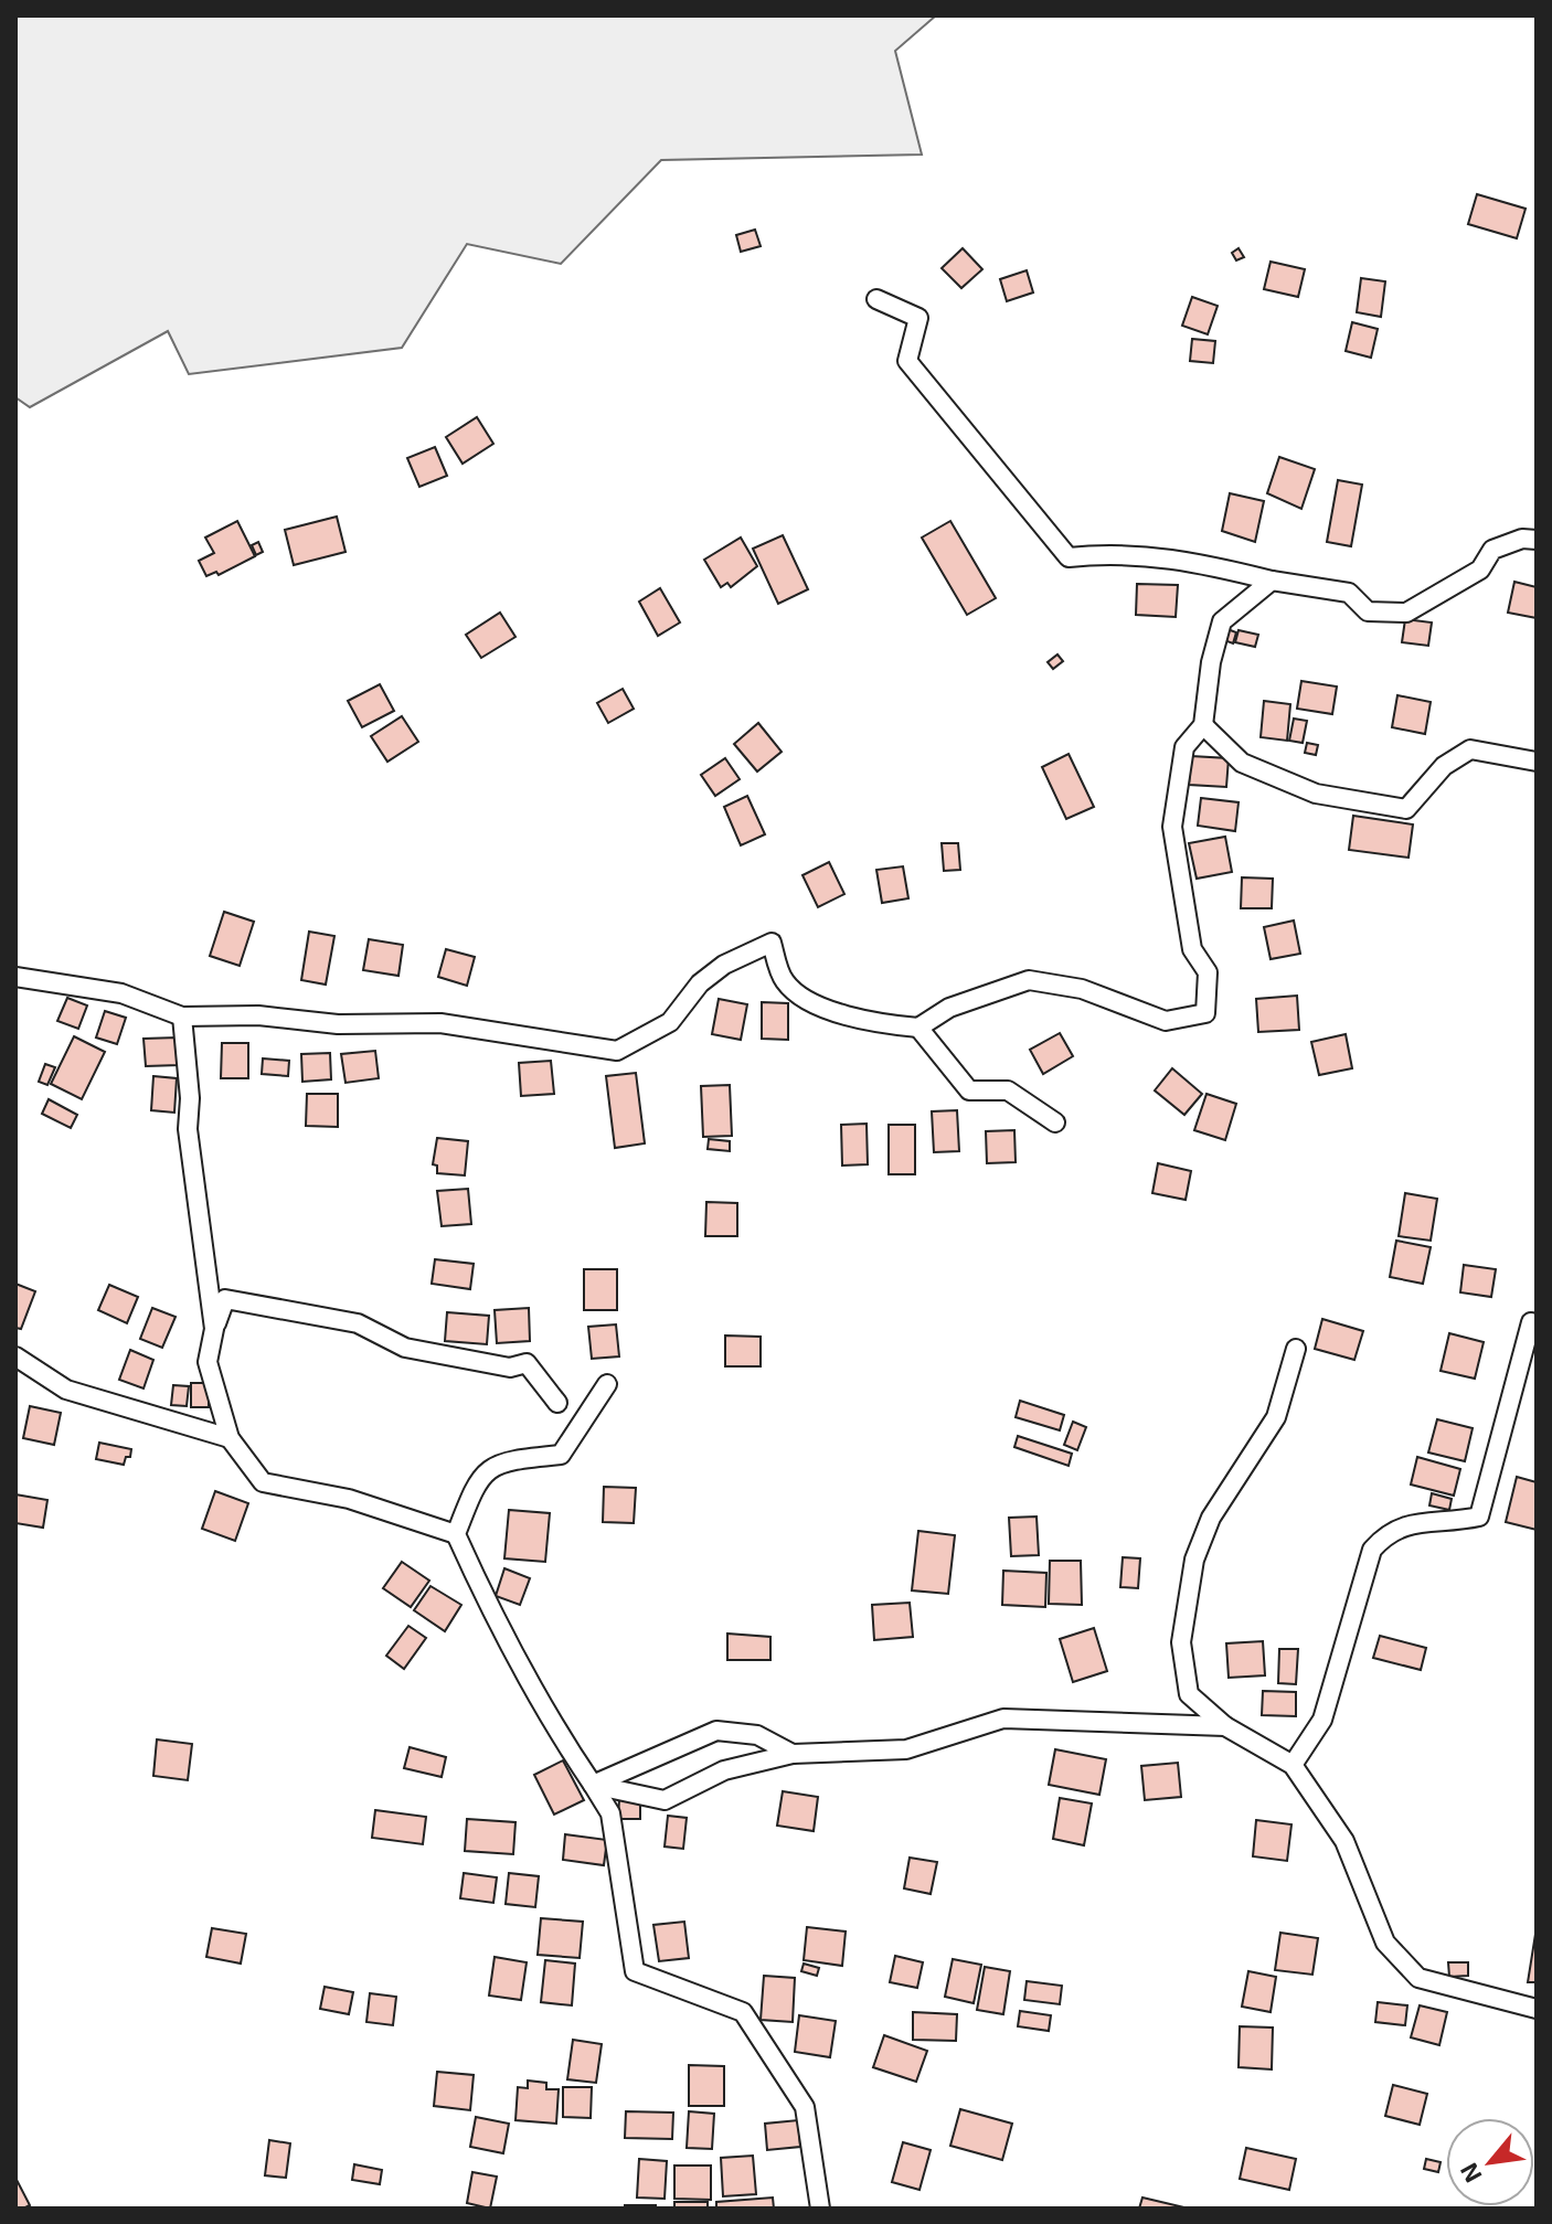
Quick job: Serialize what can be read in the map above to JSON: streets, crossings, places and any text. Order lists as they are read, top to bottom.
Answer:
{
  "north": "bottom left"
}
